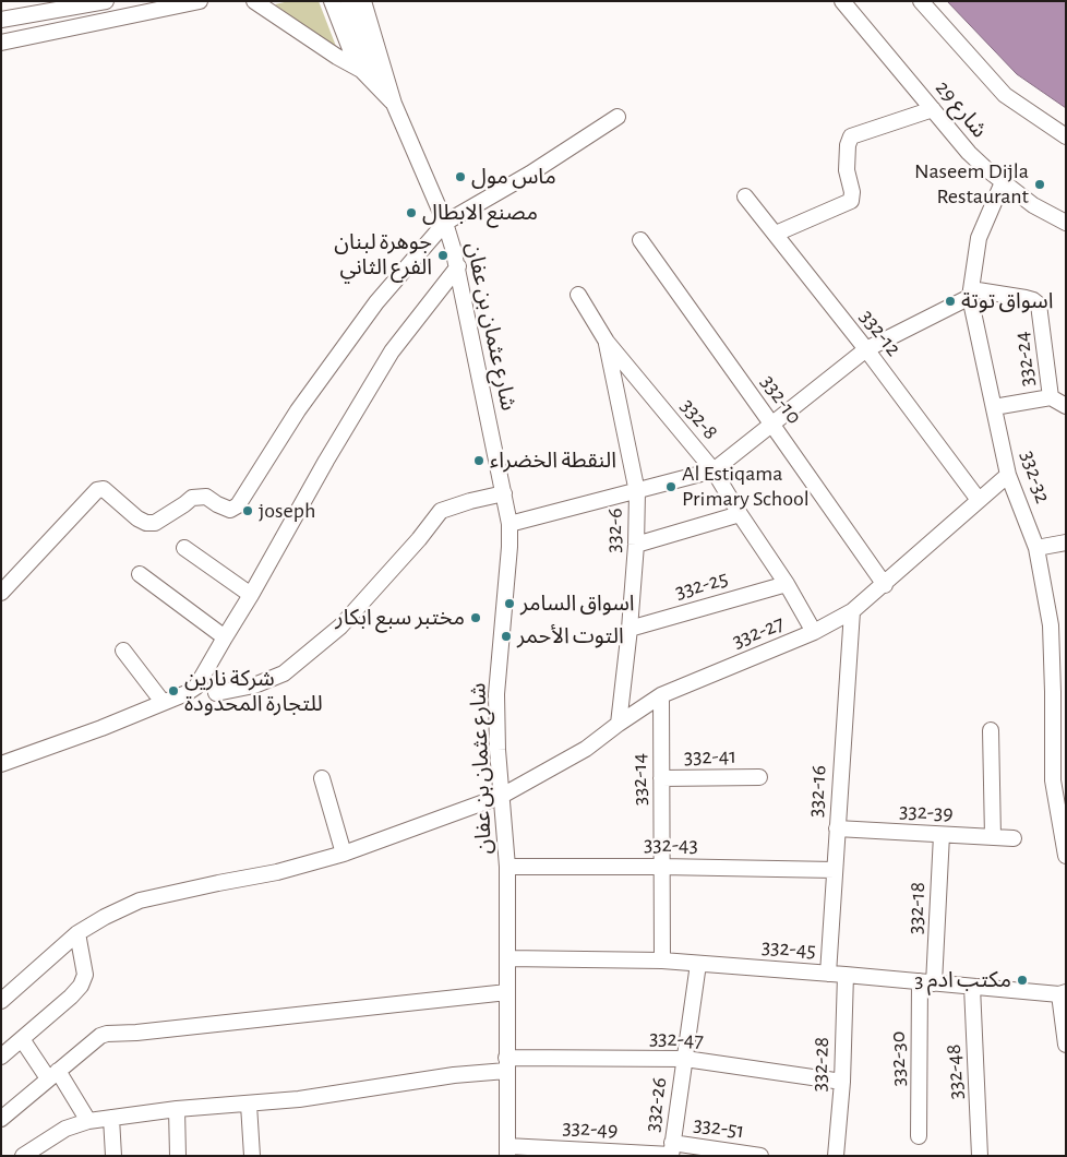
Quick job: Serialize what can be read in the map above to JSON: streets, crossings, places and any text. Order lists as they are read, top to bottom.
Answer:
{
  "streets": {
    "street": [
      "شارع 29",
      "شارع عثمان بن عفان",
      "332-12",
      "332-24",
      "332-10",
      "332-8",
      "332-32",
      "332-6",
      "332-25",
      "332-27",
      "332-41",
      "332-14",
      "332-16",
      "332-39",
      "332-43",
      "332-18",
      "332-45",
      "332-47",
      "332-30",
      "332-28",
      "332-48",
      "332-26",
      "332-51",
      "332-49"
    ]
  },
  "crossings": [
    ["شارع 29", "332-32"],
    ["شارع عثمان بن عفان", "332-27"],
    ["شارع عثمان بن عفان", "332-43"],
    ["شارع عثمان بن عفان", "332-45"],
    ["شارع عثمان بن عفان", "332-47"],
    ["شارع عثمان بن عفان", "332-49"],
    ["332-12", "332-27"],
    ["332-24", "332-32"],
    ["332-10", "332-27"],
    ["332-8", "332-6"],
    ["332-8", "332-25"],
    ["332-8", "332-27"],
    ["332-32", "332-27"],
    ["332-6", "332-25"],
    ["332-6", "332-27"],
    ["332-27", "332-14"],
    ["332-27", "332-16"],
    ["332-41", "332-14"],
    ["332-14", "332-43"],
    ["332-14", "332-45"],
    ["332-16", "332-39"],
    ["332-16", "332-43"],
    ["332-16", "332-45"],
    ["332-39", "332-18"],
    ["332-18", "332-45"],
    ["332-18", "332-30"],
    ["332-45", "332-30"],
    ["332-45", "332-28"],
    ["332-45", "332-48"],
    ["332-45", "332-26"],
    ["332-47", "332-28"],
    ["332-47", "332-26"],
    ["332-26", "332-51"],
    ["332-26", "332-49"],
    ["332-51", "332-49"]
  ],
  "places": [
    "ماس مول",
    "Naseem Dijla Restaurant",
    "مصنع الابطال",
    "جوهرة لبنان الفرع الثاني",
    "اسواق توتة",
    "النقطة الخضراء",
    "Al Estiqama Primary School",
    "joseph",
    "اسواق السامر",
    "مختبر سبع ابكار",
    "التوت الأحمر",
    "شركة نارين للتجارة المحدودة",
    "مكتب ادم 3"
  ]
}
